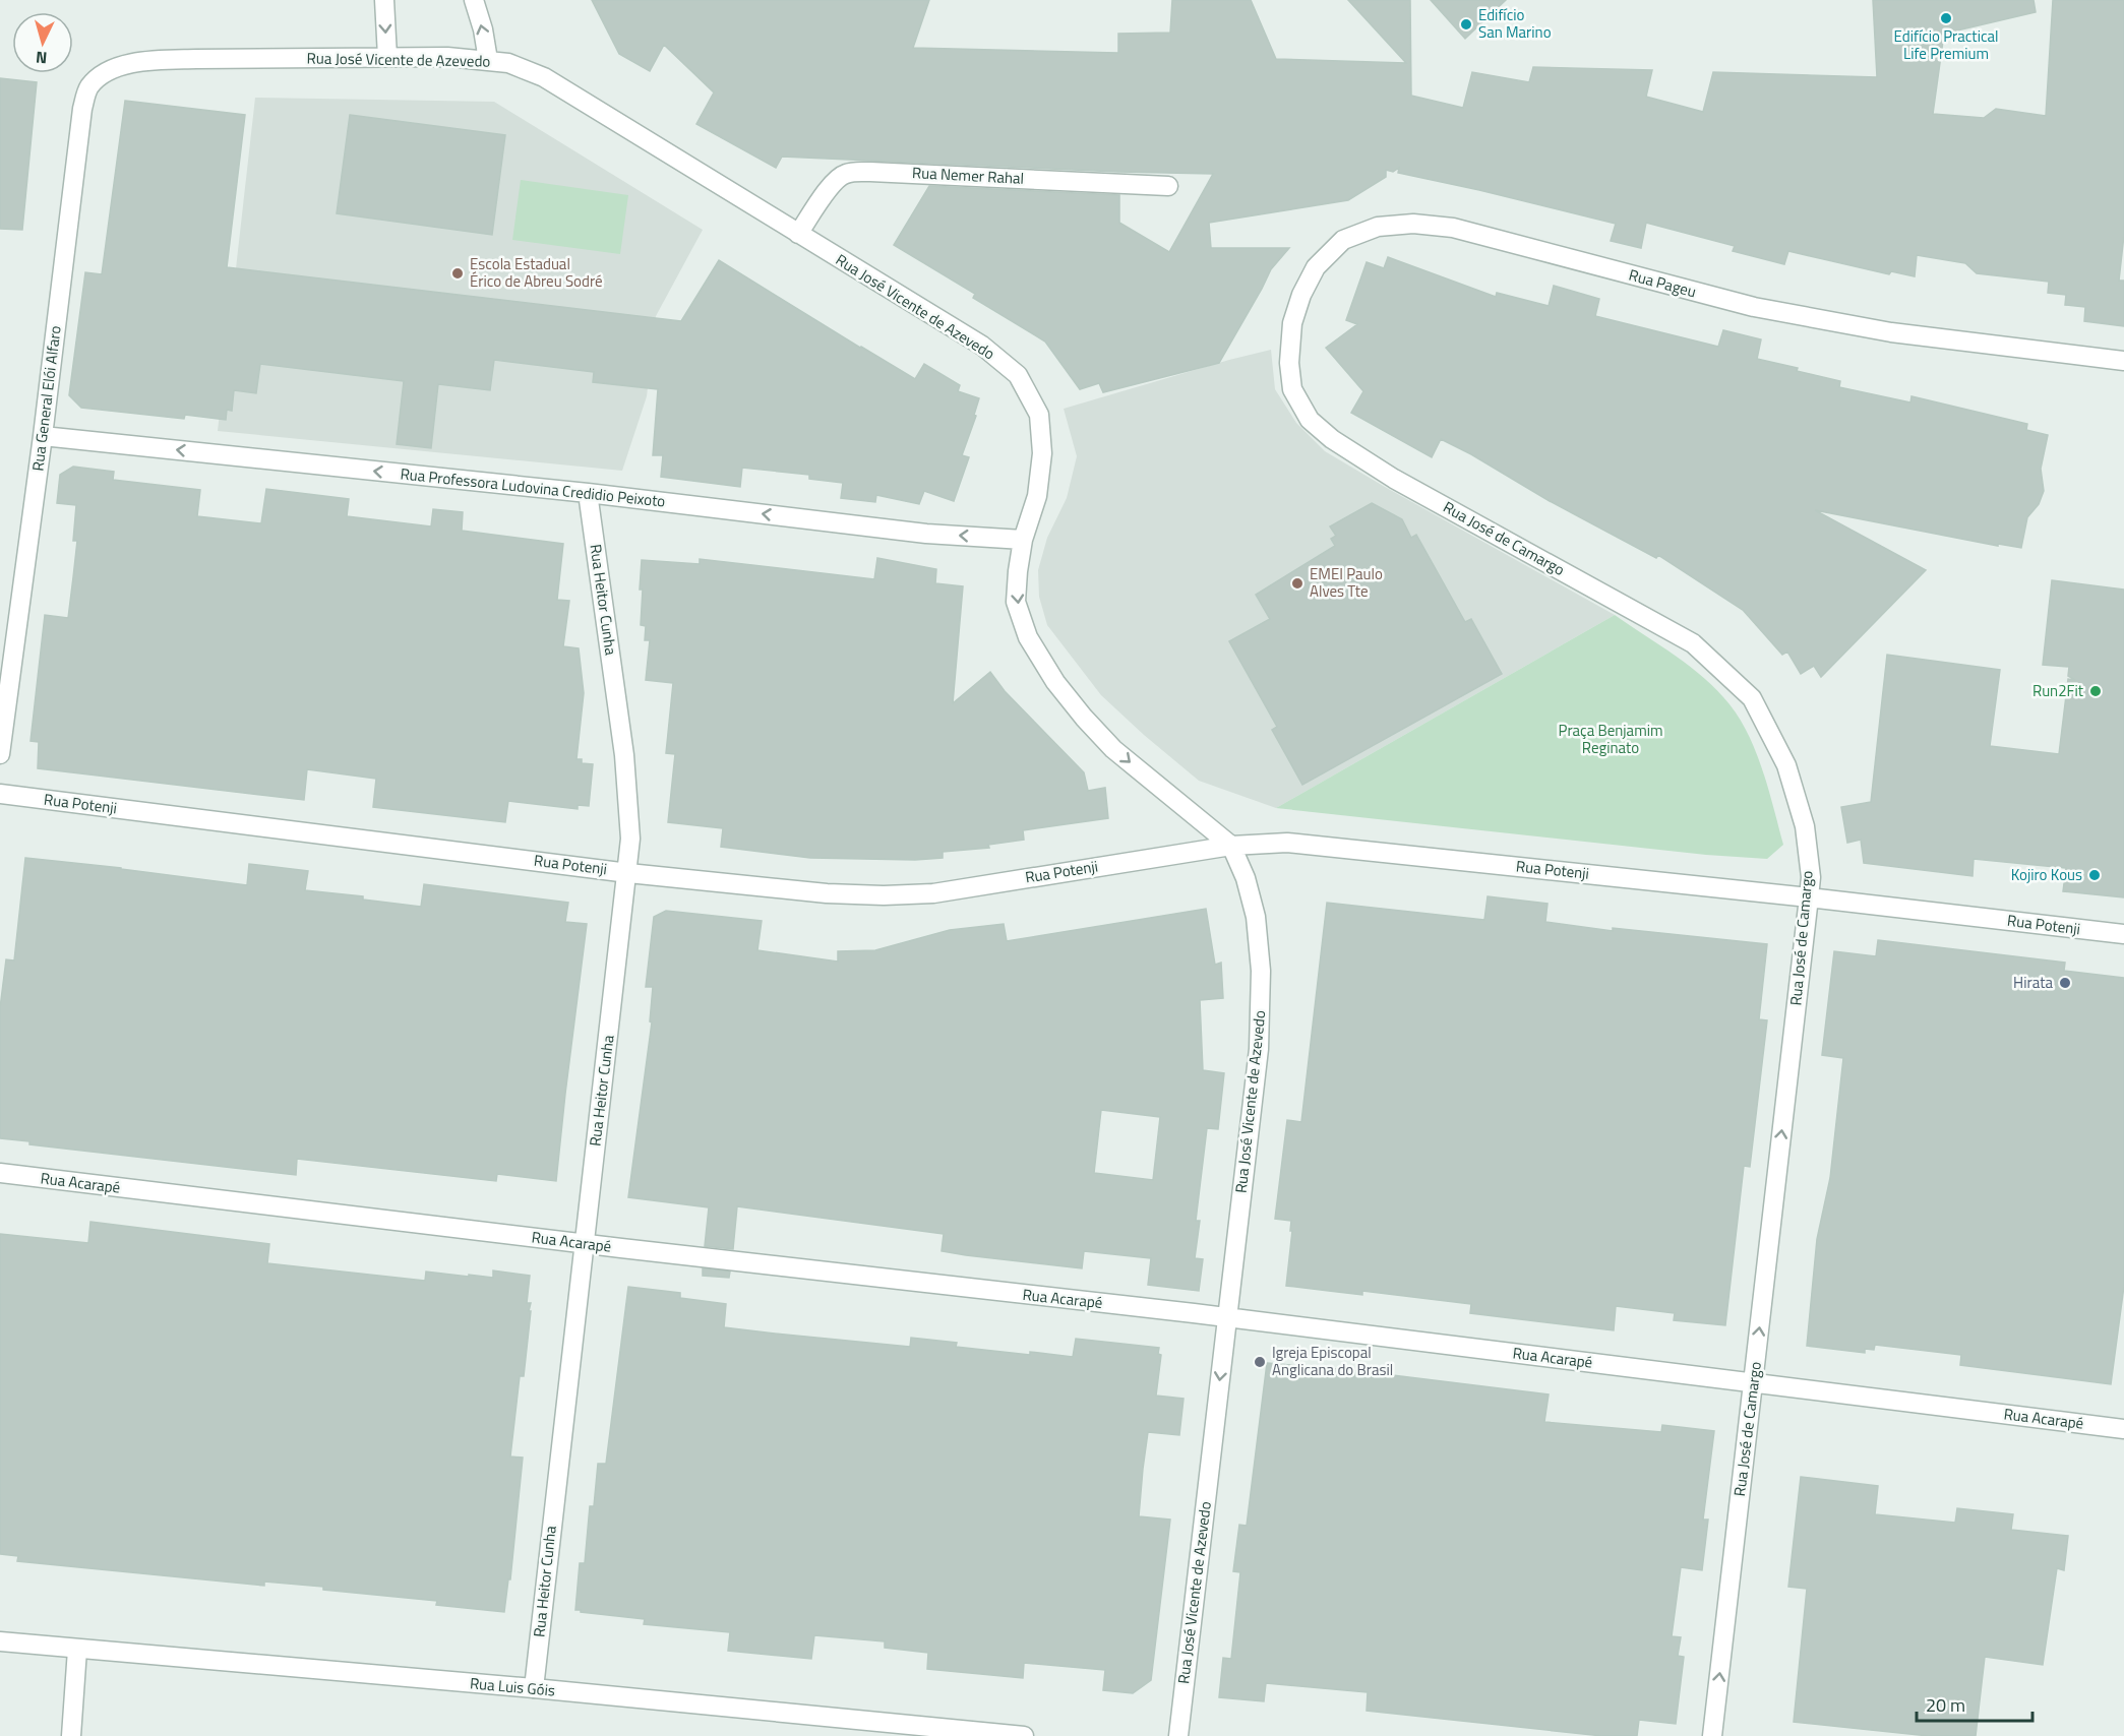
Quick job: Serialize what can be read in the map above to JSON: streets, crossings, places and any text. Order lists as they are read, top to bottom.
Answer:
{
  "streets": {
    "street": [
      "Rua José Vicente de Azevedo",
      "Rua Nemer Rahal",
      "Rua Pageu",
      "Rua General Elói Alfaro",
      "Rua Professora Ludovina Credidio Peixoto",
      "Rua José de Camargo",
      "Rua Heitor Cunha",
      "Rua Potenji",
      "Rua Acarapé",
      "Rua Luis Góis"
    ]
  },
  "crossings": [
    ["Rua José Vicente de Azevedo", "Rua Nemer Rahal"],
    ["Rua José Vicente de Azevedo", "Rua General Elói Alfaro"],
    ["Rua José Vicente de Azevedo", "Rua Professora Ludovina Credidio Peixoto"],
    ["Rua José Vicente de Azevedo", "Rua Potenji"],
    ["Rua José Vicente de Azevedo", "Rua Acarapé"],
    ["Rua Pageu", "Rua José de Camargo"],
    ["Rua General Elói Alfaro", "Rua Professora Ludovina Credidio Peixoto"],
    ["Rua Professora Ludovina Credidio Peixoto", "Rua Heitor Cunha"],
    ["Rua José de Camargo", "Rua Potenji"],
    ["Rua José de Camargo", "Rua Acarapé"],
    ["Rua Heitor Cunha", "Rua Potenji"],
    ["Rua Heitor Cunha", "Rua Acarapé"],
    ["Rua Heitor Cunha", "Rua Luis Góis"]
  ],
  "one_way": ["Rua Professora Ludovina Credidio Peixoto", "Rua José de Camargo"],
  "parks": ["Praça Benjamim Reginato"],
  "places": [
    "Edifício Practical Life Premium",
    "Edifício San Marino",
    "Escola Estadual Érico de Abreu Sodré",
    "EMEI Paulo Alves Tte",
    "Run2Fit",
    "Kojiro Kous",
    "Hirata",
    "Igreja Episcopal Anglicana do Brasil"
  ],
  "scale_bar": "20 m",
  "north": "bottom"
}
